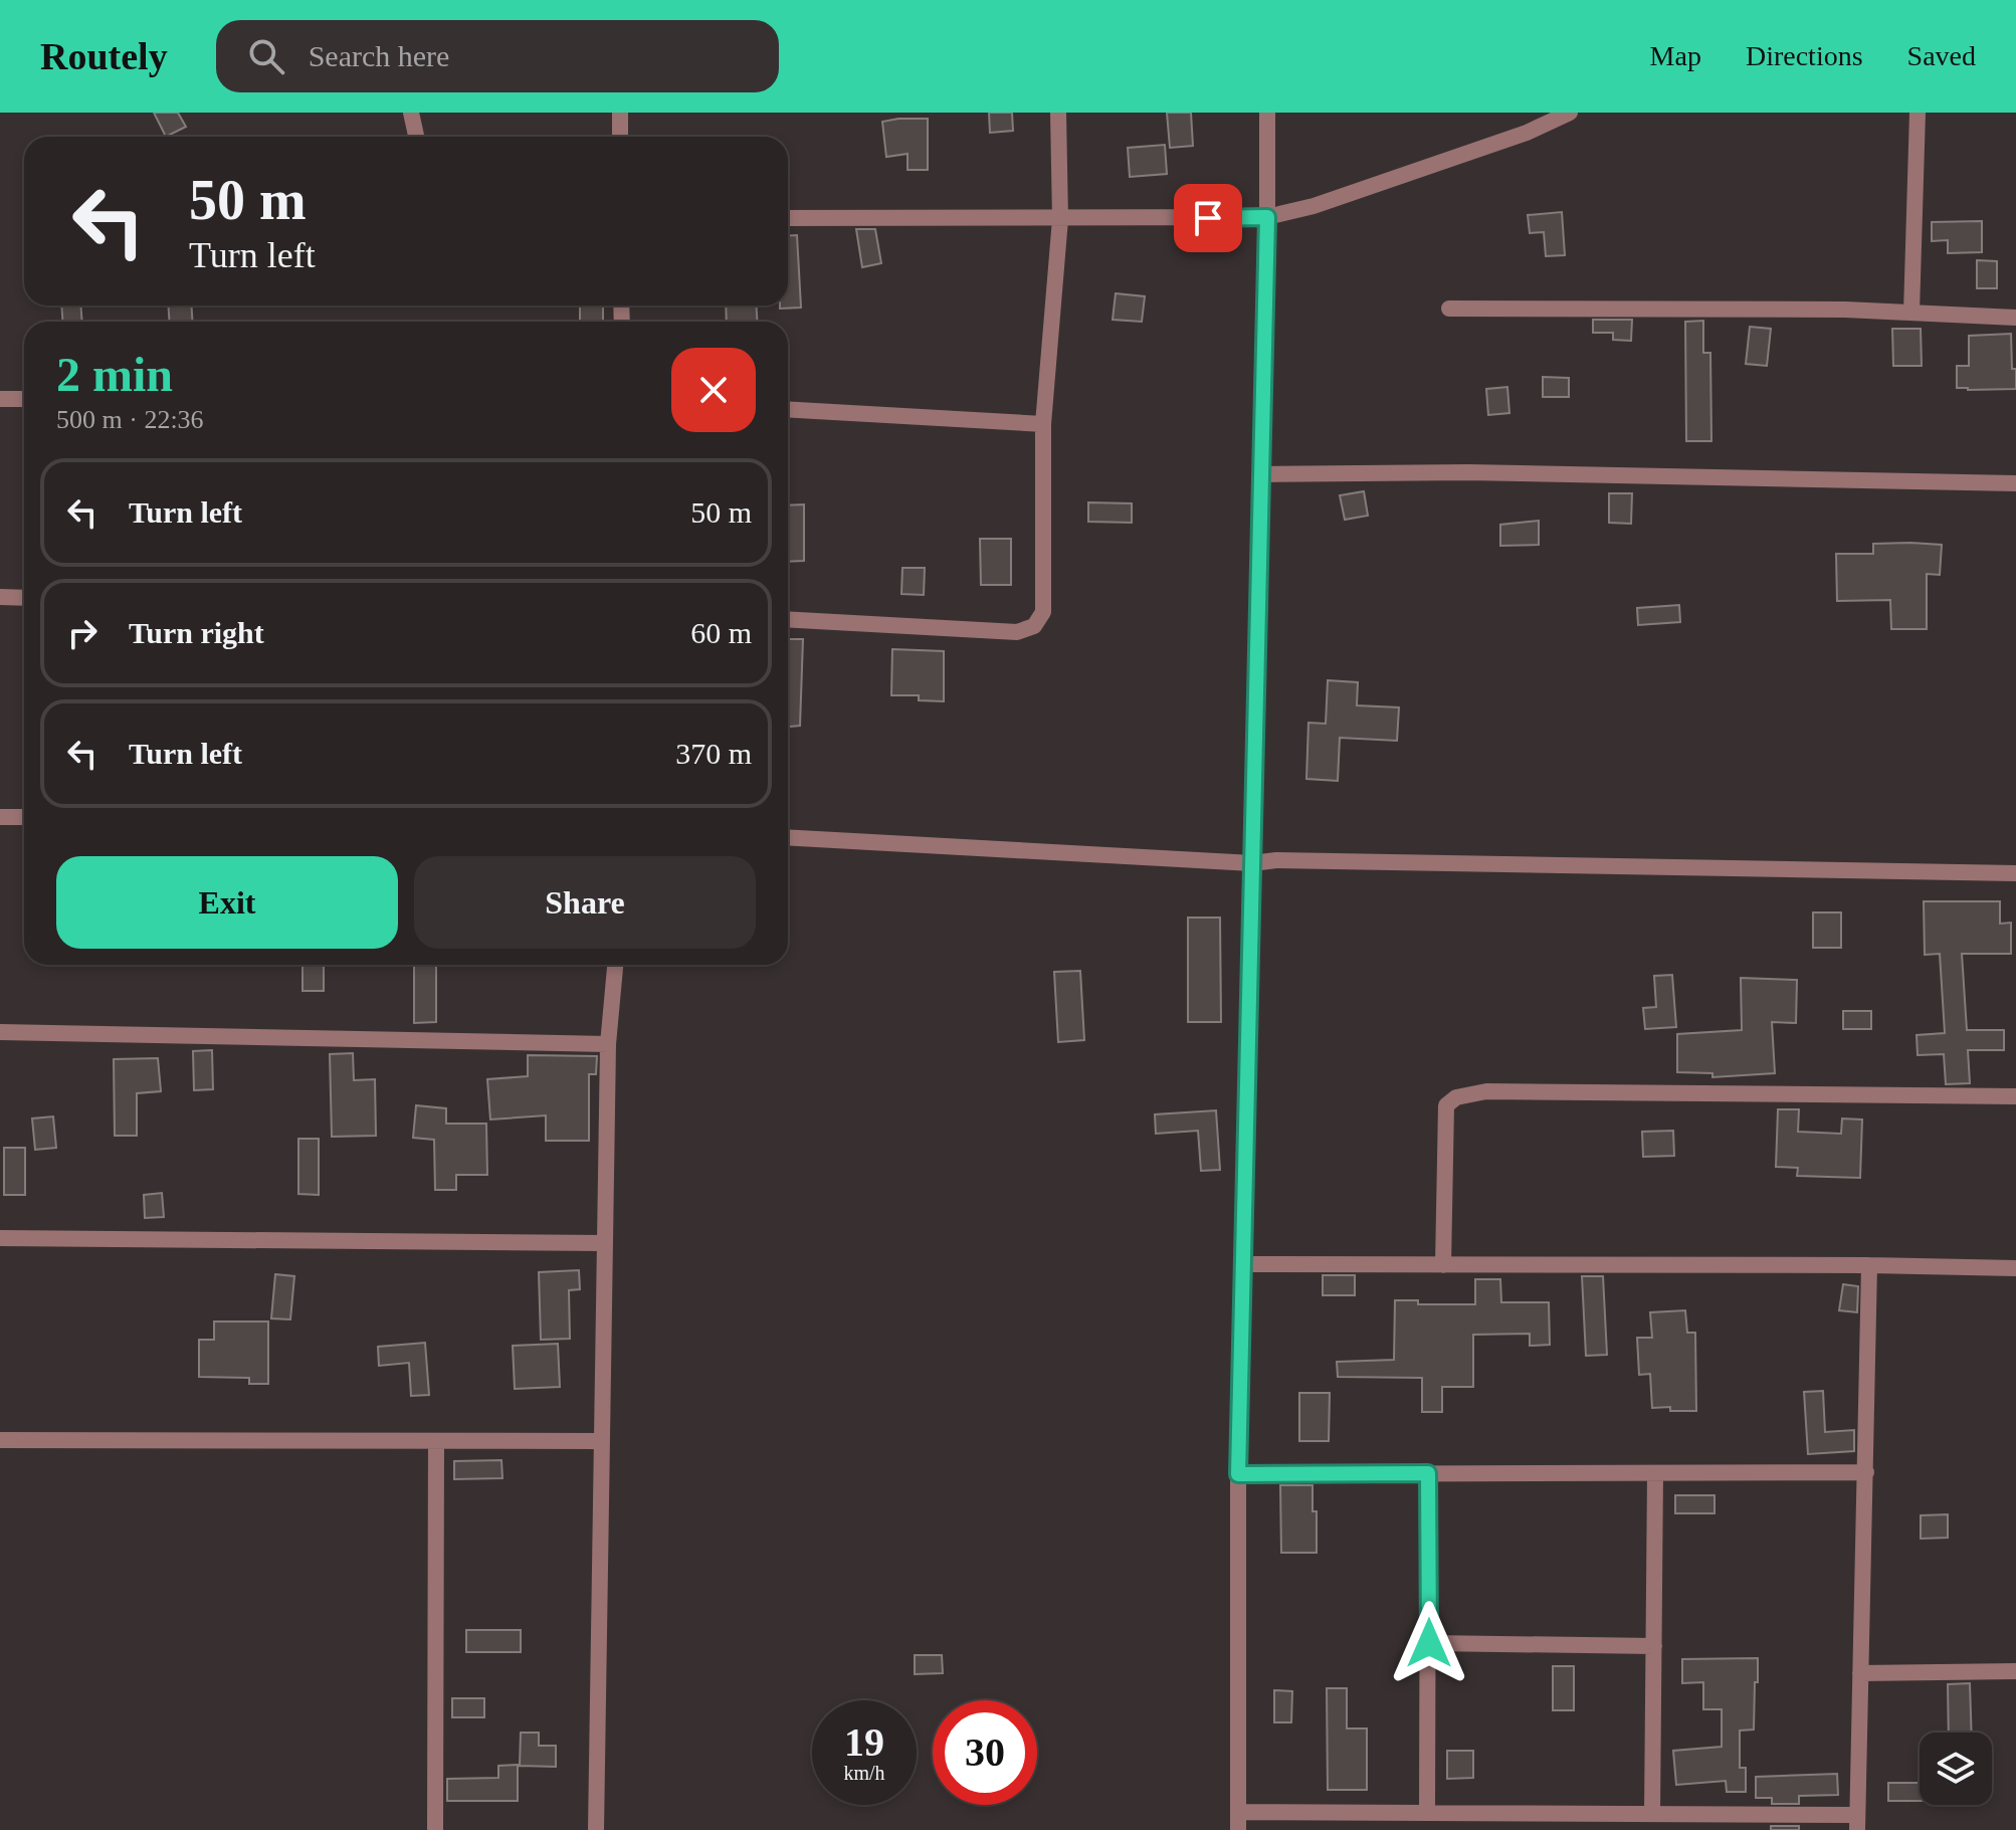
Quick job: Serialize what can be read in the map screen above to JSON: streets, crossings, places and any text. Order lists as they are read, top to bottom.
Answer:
{
  "page": {
    "header": "Routely",
    "search": "Search here",
    "nav": ["Map", "Directions", "Saved"],
    "turn": ["50 m", "Turn left"],
    "heading": ["2 min", "500 m · 22:36"],
    "list": [
      {
        "name": "Turn left",
        "value": "50 m"
      },
      {
        "name": "Turn right",
        "value": "60 m"
      },
      {
        "name": "Turn left",
        "value": "370 m"
      }
    ],
    "buttons": ["Exit", "Share"],
    "speed": "19 km/h",
    "limit": "30"
  }
}
